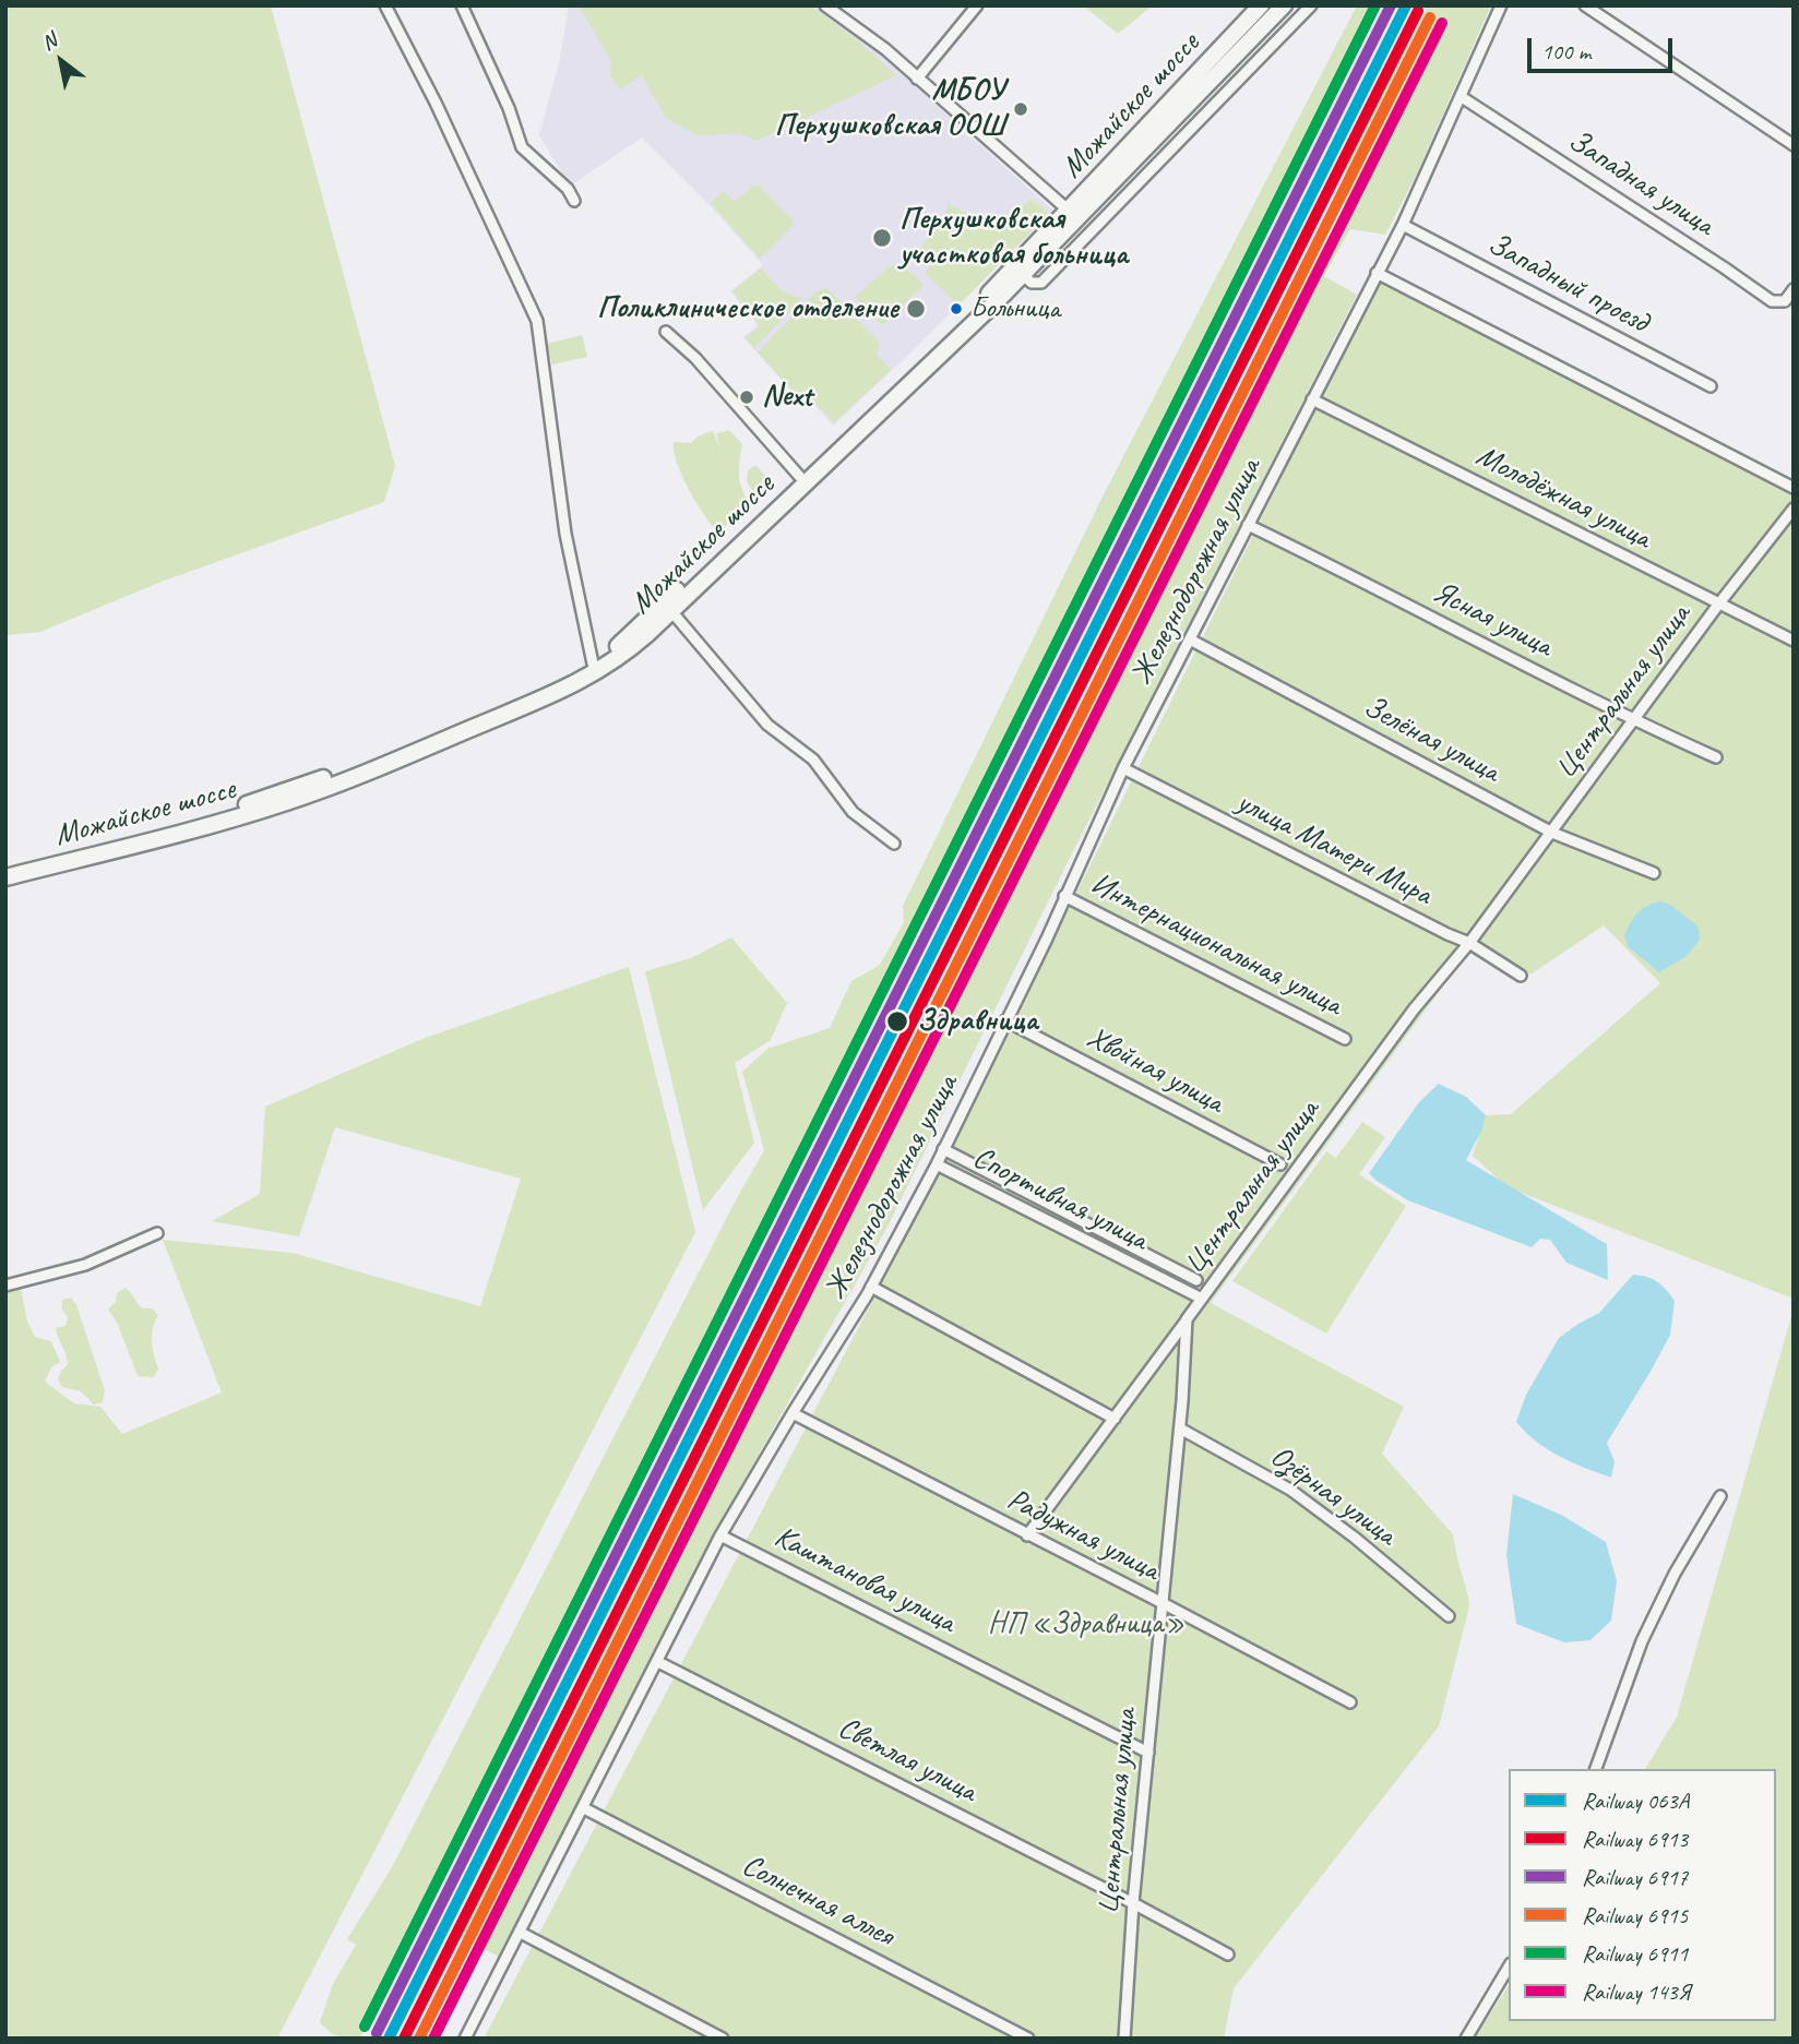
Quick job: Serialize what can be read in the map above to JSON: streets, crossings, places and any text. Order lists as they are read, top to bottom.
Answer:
{
  "streets": {
    "main road": ["Можайское шоссе"],
    "street": [
      "Западная улица",
      "Западный проезд",
      "Молодёжная улица",
      "Железнодорожная улица",
      "Ясная улица",
      "Центральная улица",
      "Зелёная улица",
      "улица Матери Мира",
      "Интернациональная улица",
      "Хвойная улица",
      "Спортивная улица",
      "Озёрная улица",
      "Радужная улица",
      "Каштановая улица",
      "Светлая улица",
      "Солнечная аллея"
    ]
  },
  "crossings": [
    ["Западная улица", "Железнодорожная улица"],
    ["Западный проезд", "Железнодорожная улица"],
    ["Молодёжная улица", "Железнодорожная улица"],
    ["Молодёжная улица", "Центральная улица"],
    ["Железнодорожная улица", "Ясная улица"],
    ["Железнодорожная улица", "Зелёная улица"],
    ["Железнодорожная улица", "улица Матери Мира"],
    ["Железнодорожная улица", "Интернациональная улица"],
    ["Железнодорожная улица", "Хвойная улица"],
    ["Железнодорожная улица", "Спортивная улица"],
    ["Железнодорожная улица", "Радужная улица"],
    ["Железнодорожная улица", "Каштановая улица"],
    ["Железнодорожная улица", "Светлая улица"],
    ["Железнодорожная улица", "Солнечная аллея"],
    ["Ясная улица", "Центральная улица"],
    ["Центральная улица", "Зелёная улица"],
    ["Центральная улица", "улица Матери Мира"],
    ["Центральная улица", "Спортивная улица"],
    ["Центральная улица", "Озёрная улица"],
    ["Центральная улица", "Радужная улица"],
    ["Центральная улица", "Каштановая улица"],
    ["Центральная улица", "Светлая улица"]
  ],
  "parks": ["НП «Здравница»"],
  "places": [
    "МБОУ Перхушковская ООШ",
    "Перхушковская участковая больница",
    "Поликлиническое отделение",
    "Больница",
    "Next",
    "Здравница"
  ],
  "lines": [
    "rail line 063А",
    "rail line 6917",
    "rail line 6911",
    "rail line 6913",
    "rail line 6915",
    "rail line 143Я"
  ],
  "legend": [
    "Railway 063А",
    "Railway 6913",
    "Railway 6917",
    "Railway 6915",
    "Railway 6911",
    "Railway 143Я"
  ],
  "scale_bar": "100 m",
  "north": "top left"
}
